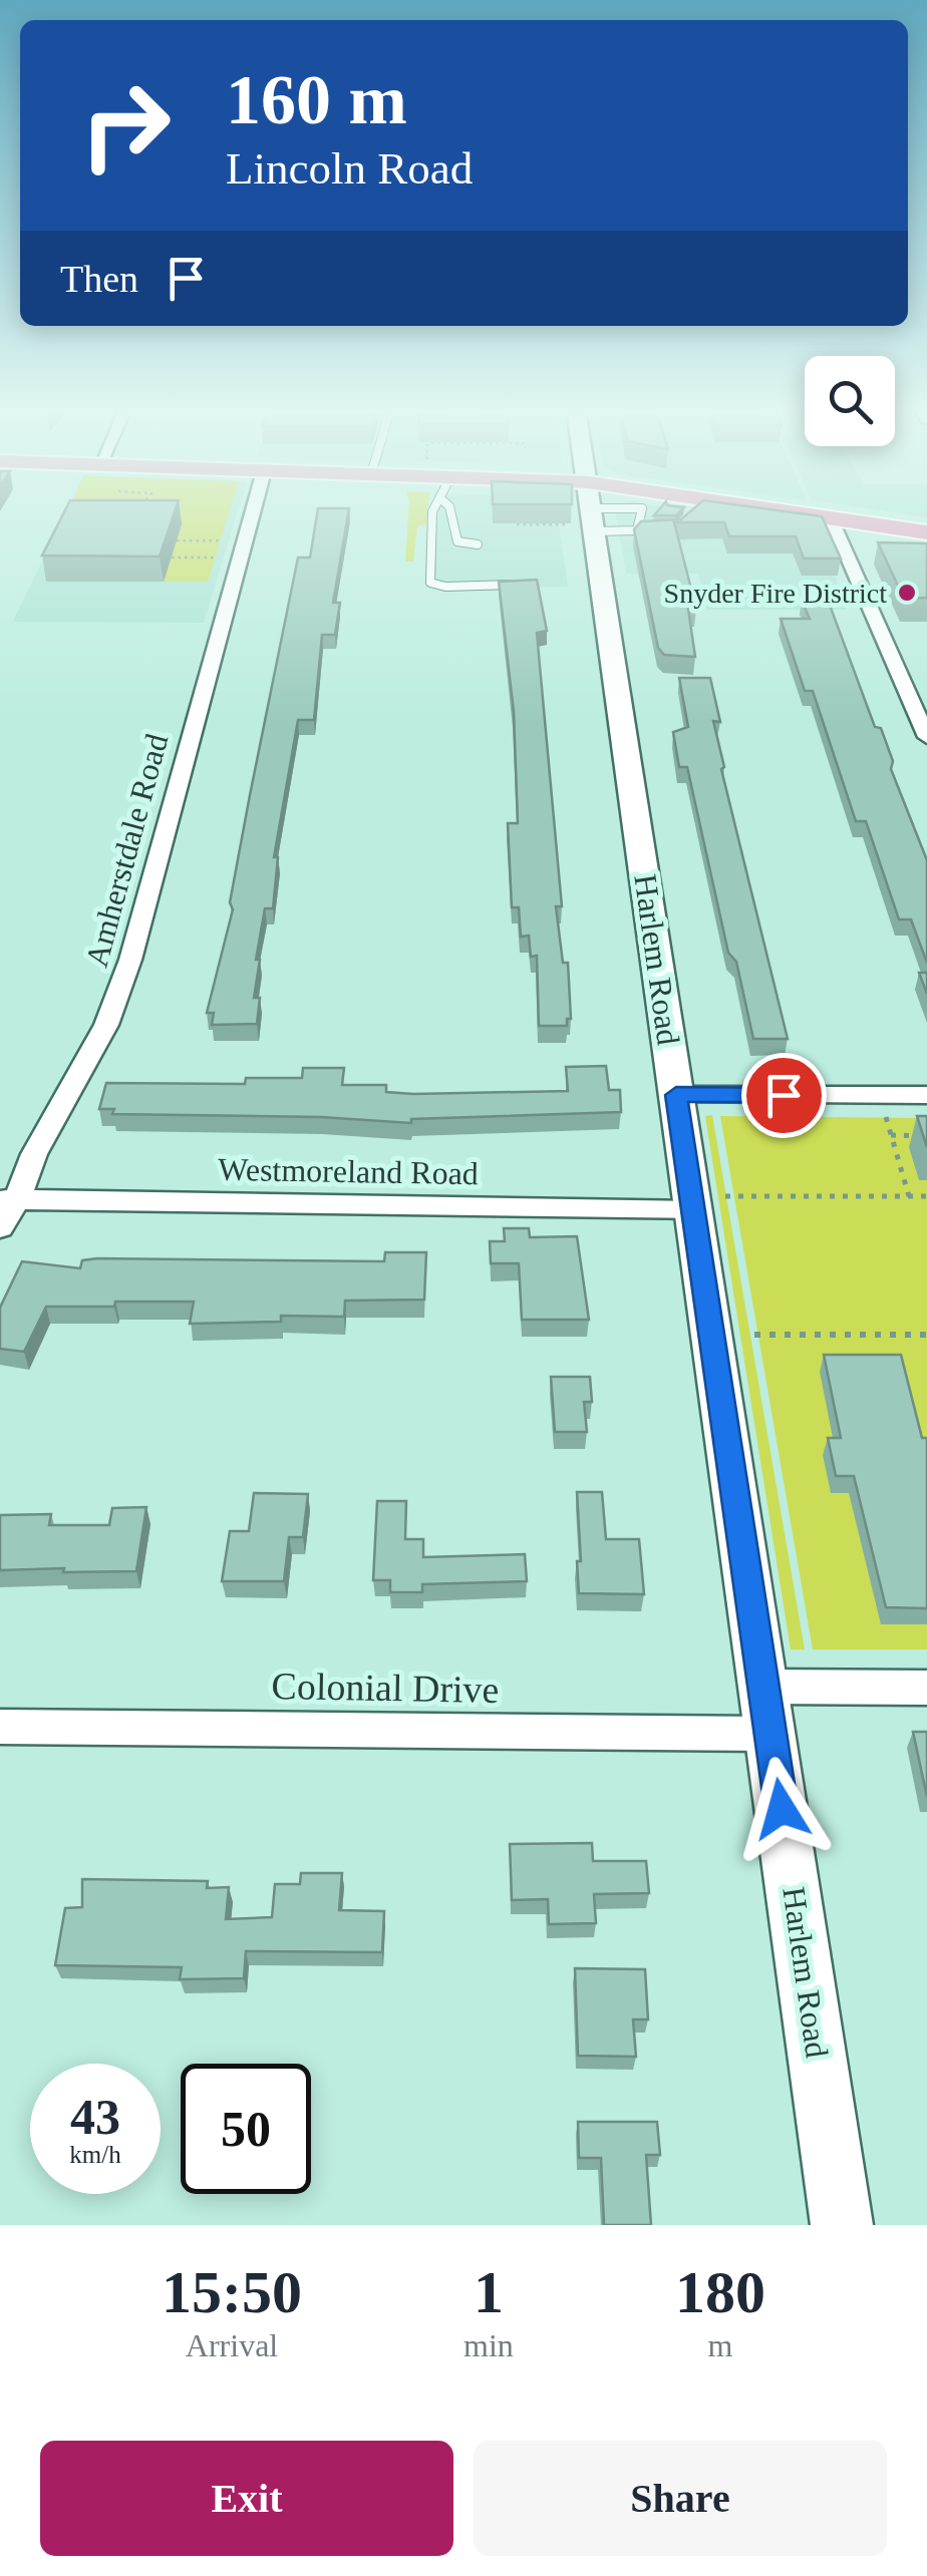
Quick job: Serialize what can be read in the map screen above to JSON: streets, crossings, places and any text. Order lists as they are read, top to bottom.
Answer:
{
  "streets": {
    "main road": ["Harlem Road"],
    "street": ["Amherstdale Road", "Westmoreland Road", "Colonial Drive"]
  },
  "crossings": [
    ["Amherstdale Road", "Westmoreland Road"],
    ["Harlem Road", "Westmoreland Road"],
    ["Harlem Road", "Colonial Drive"]
  ],
  "places": ["Snyder Fire District"],
  "page": {
    "turn": ["160 m", "Lincoln Road"],
    "then": "Then",
    "speed": "43 km/h",
    "limit": "50",
    "eta": [
      "15:50",
      "Arrival",
      "1",
      "min",
      "180",
      "m"
    ],
    "buttons": ["Exit", "Share"]
  }
}
